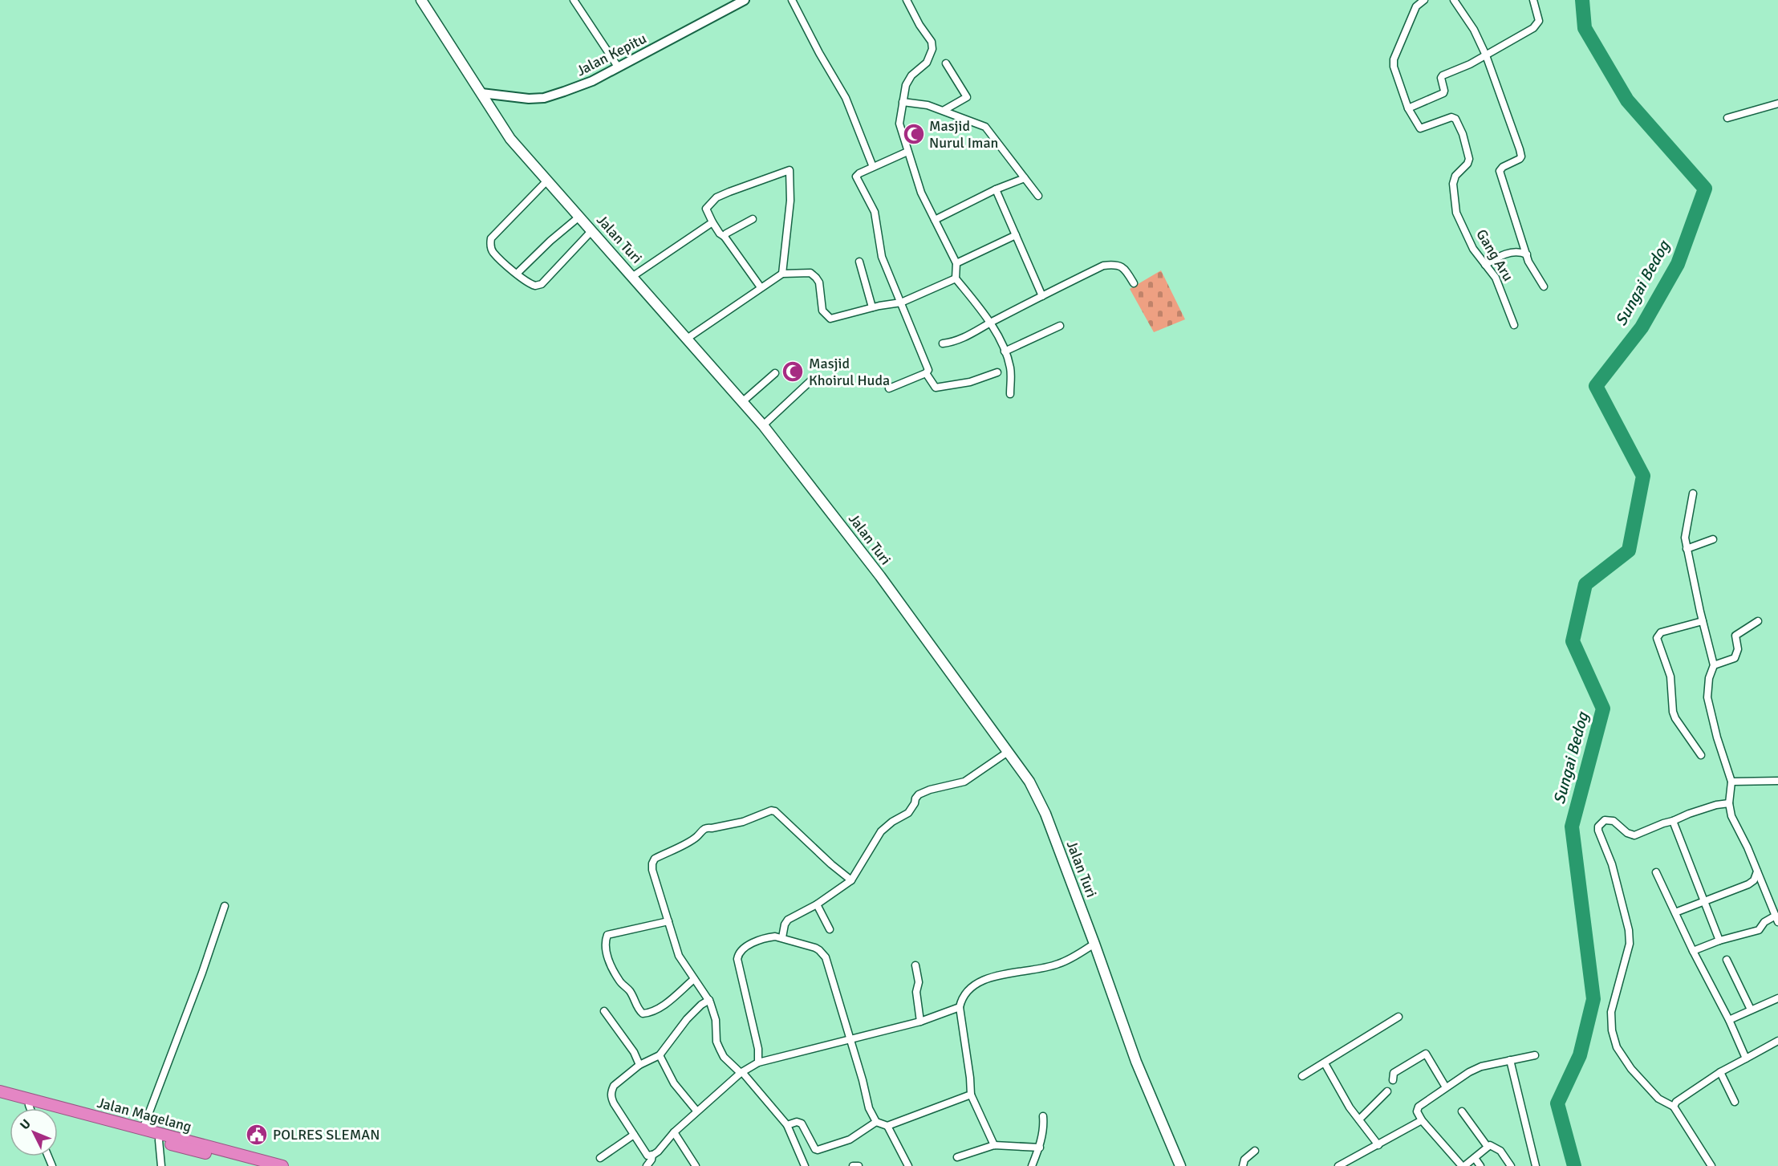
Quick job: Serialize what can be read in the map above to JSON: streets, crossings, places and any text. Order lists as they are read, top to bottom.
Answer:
{
  "streets": {
    "highway": ["Jalan Magelang"],
    "main road": ["Jalan Turi"],
    "street": ["Jalan Kepitu", "Gang Aru"]
  },
  "crossings": [
    ["Jalan Kepitu", "Jalan Turi"]
  ],
  "water": ["Sungai Bedog"],
  "places": {
    "mosque": ["Masjid Nurul Iman", "Masjid Khoirul Huda"],
    "public building": ["POLRES SLEMAN"]
  },
  "north": "top left"
}
